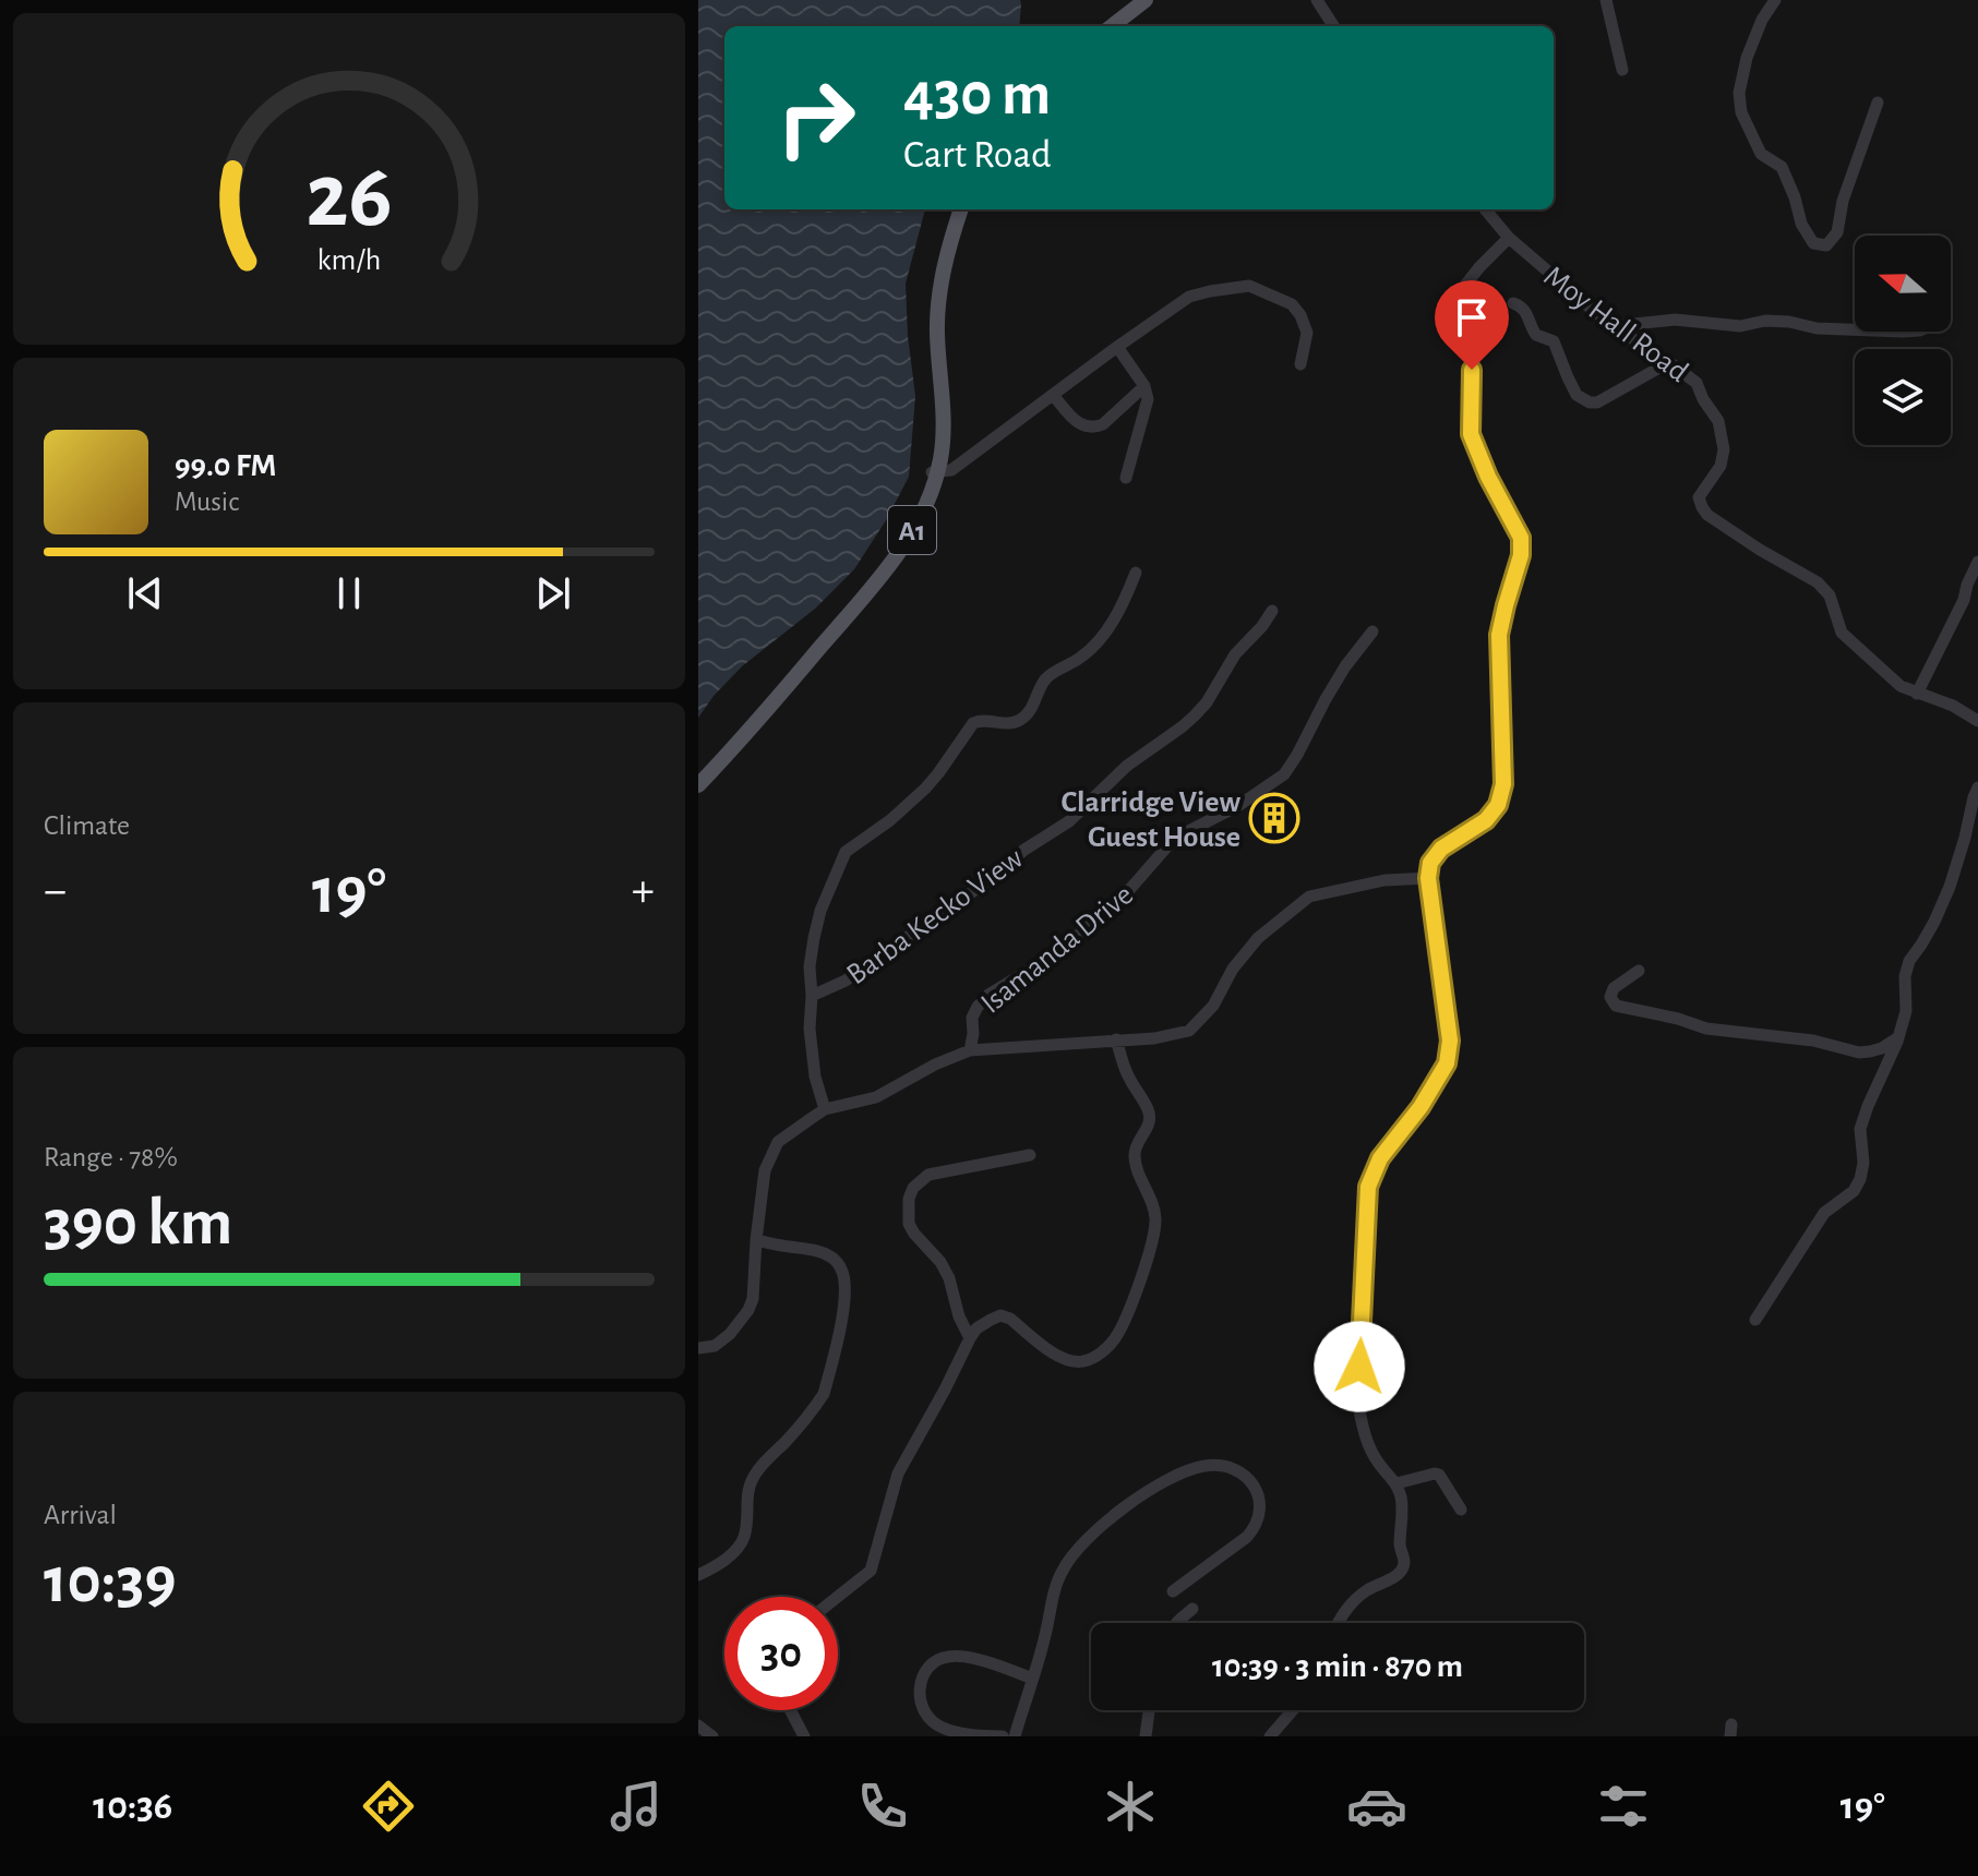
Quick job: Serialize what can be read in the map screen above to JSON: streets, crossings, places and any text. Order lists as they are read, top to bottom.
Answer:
{
  "streets": {
    "main road": ["A1"],
    "street": ["Moy Hall Road", "Barba Kecko View", "Isamanda Drive"]
  },
  "places": {
    "building": ["Clarridge View Guest House"]
  },
  "north": "left",
  "page": {
    "turn": ["430 m", "Cart Road"],
    "song": ["99.0 FM", "Music"],
    "tile": [
      "Climate",
      ["Range · 78%", "390 km"],
      ["Arrival", "10:39"]
    ],
    "heat": ["−", "19°", "+"],
    "limit": "30",
    "trip": "10:39 · 3 min · 870 m",
    "tabs": ["10:36", "19°"],
    "gauge": ["26", "km/h"]
  }
}
